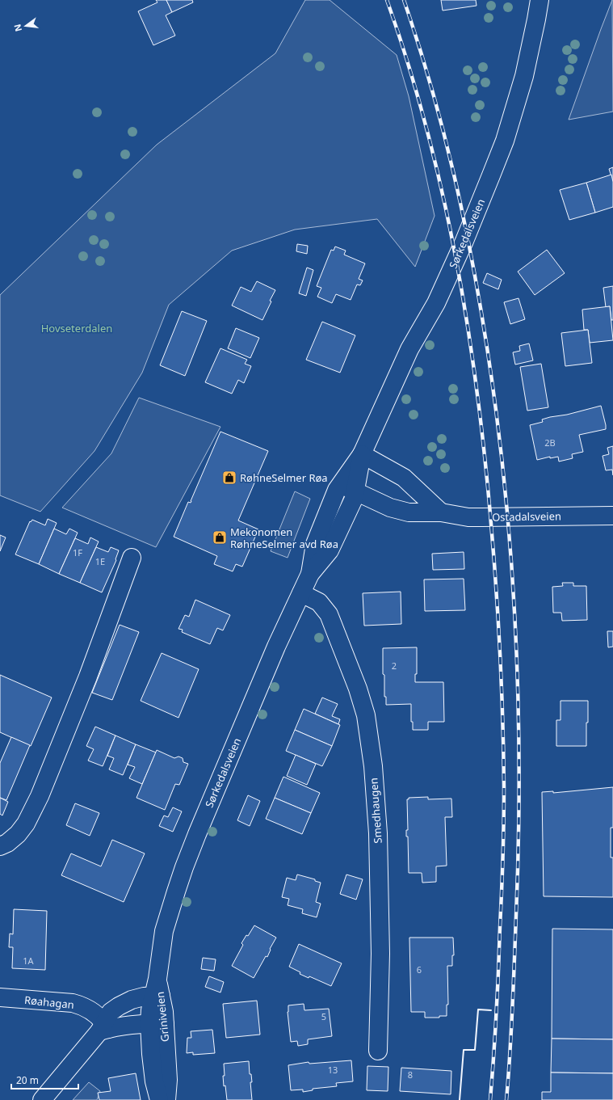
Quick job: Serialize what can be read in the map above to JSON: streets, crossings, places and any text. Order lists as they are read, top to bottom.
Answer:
{
  "streets": {
    "main road": [
      "Sørkedalsveien",
      "Ostadalsveien",
      "Smedhaugen",
      "Røahagan",
      "Griniveien"
    ]
  },
  "crossings": [
    ["Sørkedalsveien", "Ostadalsveien"],
    ["Sørkedalsveien", "Smedhaugen"],
    ["Sørkedalsveien", "Griniveien"]
  ],
  "parks": ["Hovseterdalen"],
  "places": {
    "shop": ["RøhneSelmer Røa", "Mekonomen RøhneSelmer avd Røa"]
  },
  "house_numbers": [
    "2B",
    "1F",
    "1E",
    "2",
    "1A",
    "6",
    "5",
    "13",
    "8"
  ],
  "scale_bar": "20 m",
  "north": "left"
}
